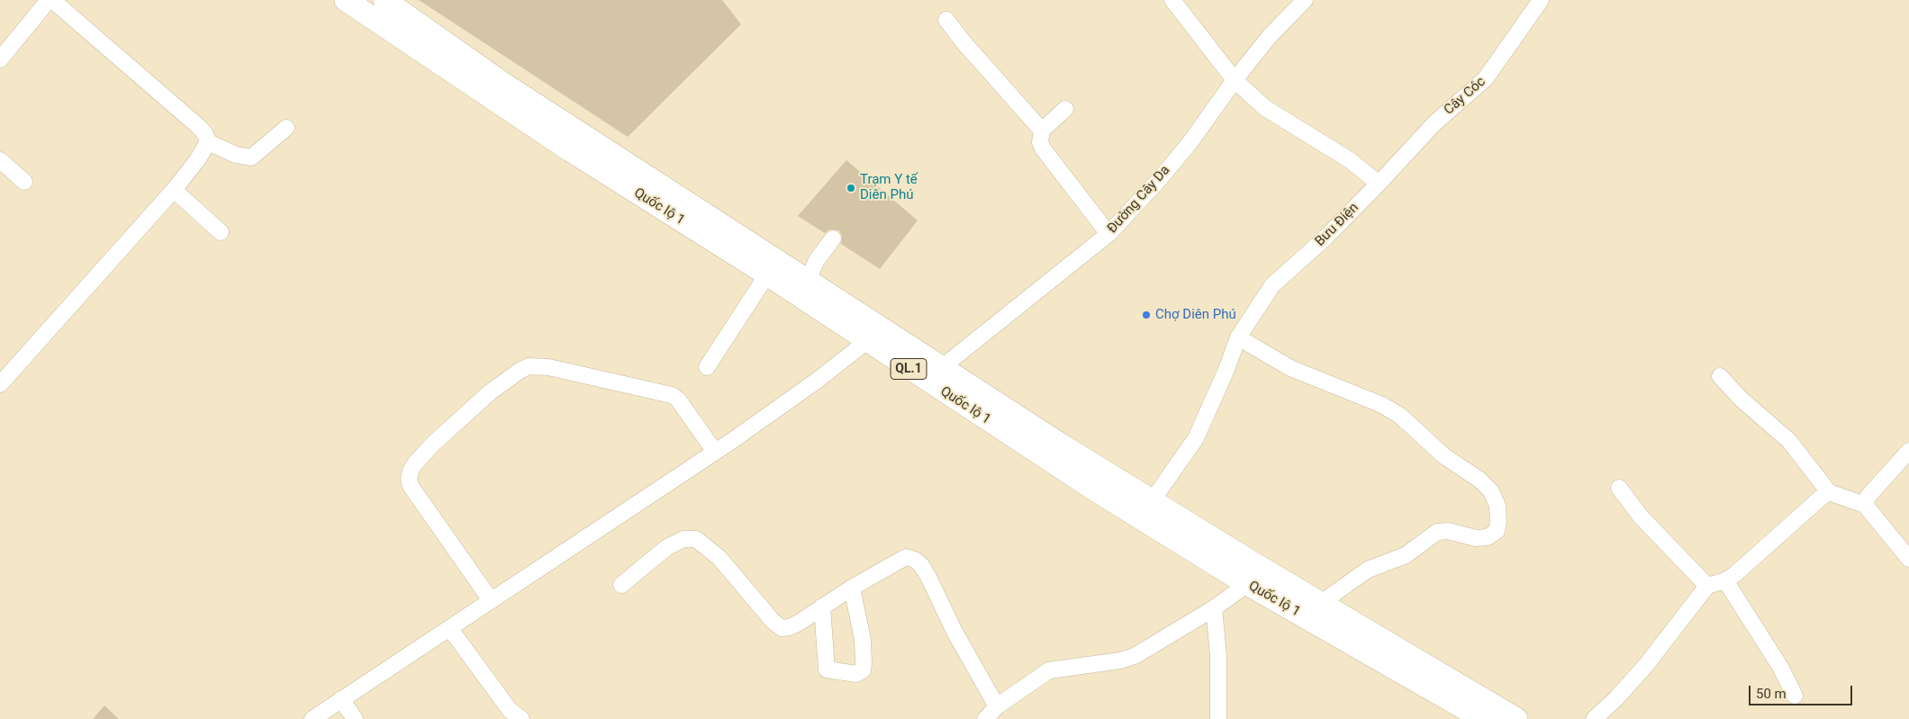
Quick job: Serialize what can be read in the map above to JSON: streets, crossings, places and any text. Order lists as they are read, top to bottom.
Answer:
{
  "streets": {
    "highway": ["Quốc lộ 1", "QL.1"],
    "street": ["Cây Cóc", "Đường Cây Da", "Bưu Điện"]
  },
  "crossings": [
    ["Cây Cóc", "Bưu Điện"],
    ["Đường Cây Da", "Quốc lộ 1"],
    ["Quốc lộ 1", "Bưu Điện"]
  ],
  "places": ["Trạm Y tế Diên Phú", "Chợ Diên Phú"],
  "scale_bar": "50 m"
}
